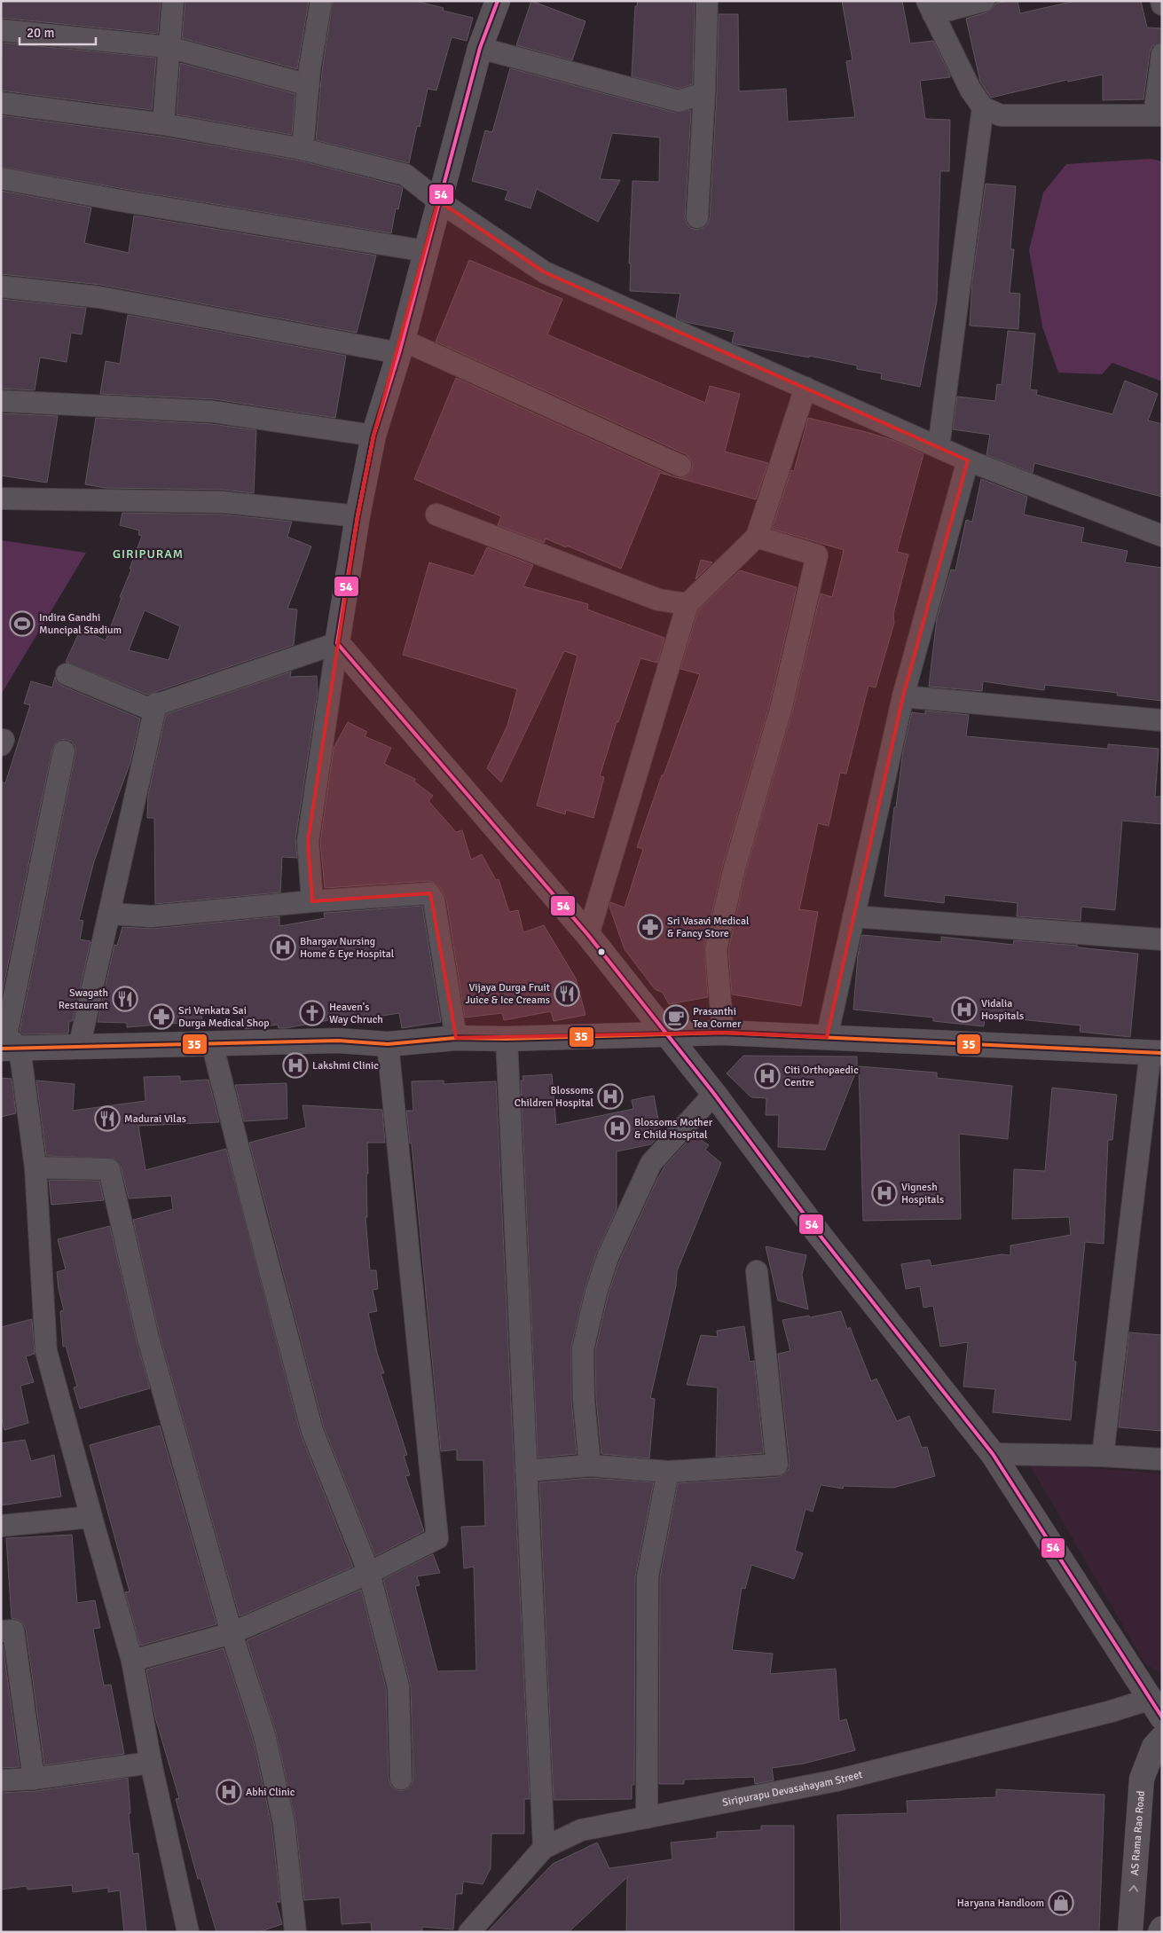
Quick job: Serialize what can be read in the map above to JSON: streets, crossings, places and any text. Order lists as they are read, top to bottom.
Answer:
{
  "streets": {
    "street": ["Siripurapu Devasahayam Street", "AS Rama Rao Road"]
  },
  "one_way": ["AS Rama Rao Road"],
  "districts": ["GIRIPURAM"],
  "places": {
    "sports": ["Indira Gandhi Muncipal Stadium"],
    "pharmacy": ["Sri Vasavi Medical & Fancy Store", "Sri Venkata Sai Durga Medical Shop"],
    "hospital": [
      "Bhargav Nursing Home & Eye Hospital",
      "Vidalia Hospitals",
      "Lakshmi Clinic",
      "Citi Orthopaedic Centre",
      "Blossoms Children Hospital",
      "Blossoms Mother & Child Hospital",
      "Vignesh Hospitals",
      "Abhi Clinic"
    ],
    "restaurant": ["Vijaya Durga Fruit Juice & Ice Creams", "Swagath Restaurant", "Madurai Vilas"],
    "church": ["Heaven's Way Chruch"],
    "cafe": ["Prasanthi Tea Corner"],
    "shop": ["Haryana Handloom"]
  },
  "lines": ["transit line 54", "transit line 35"],
  "scale_bar": "20 m"
}
